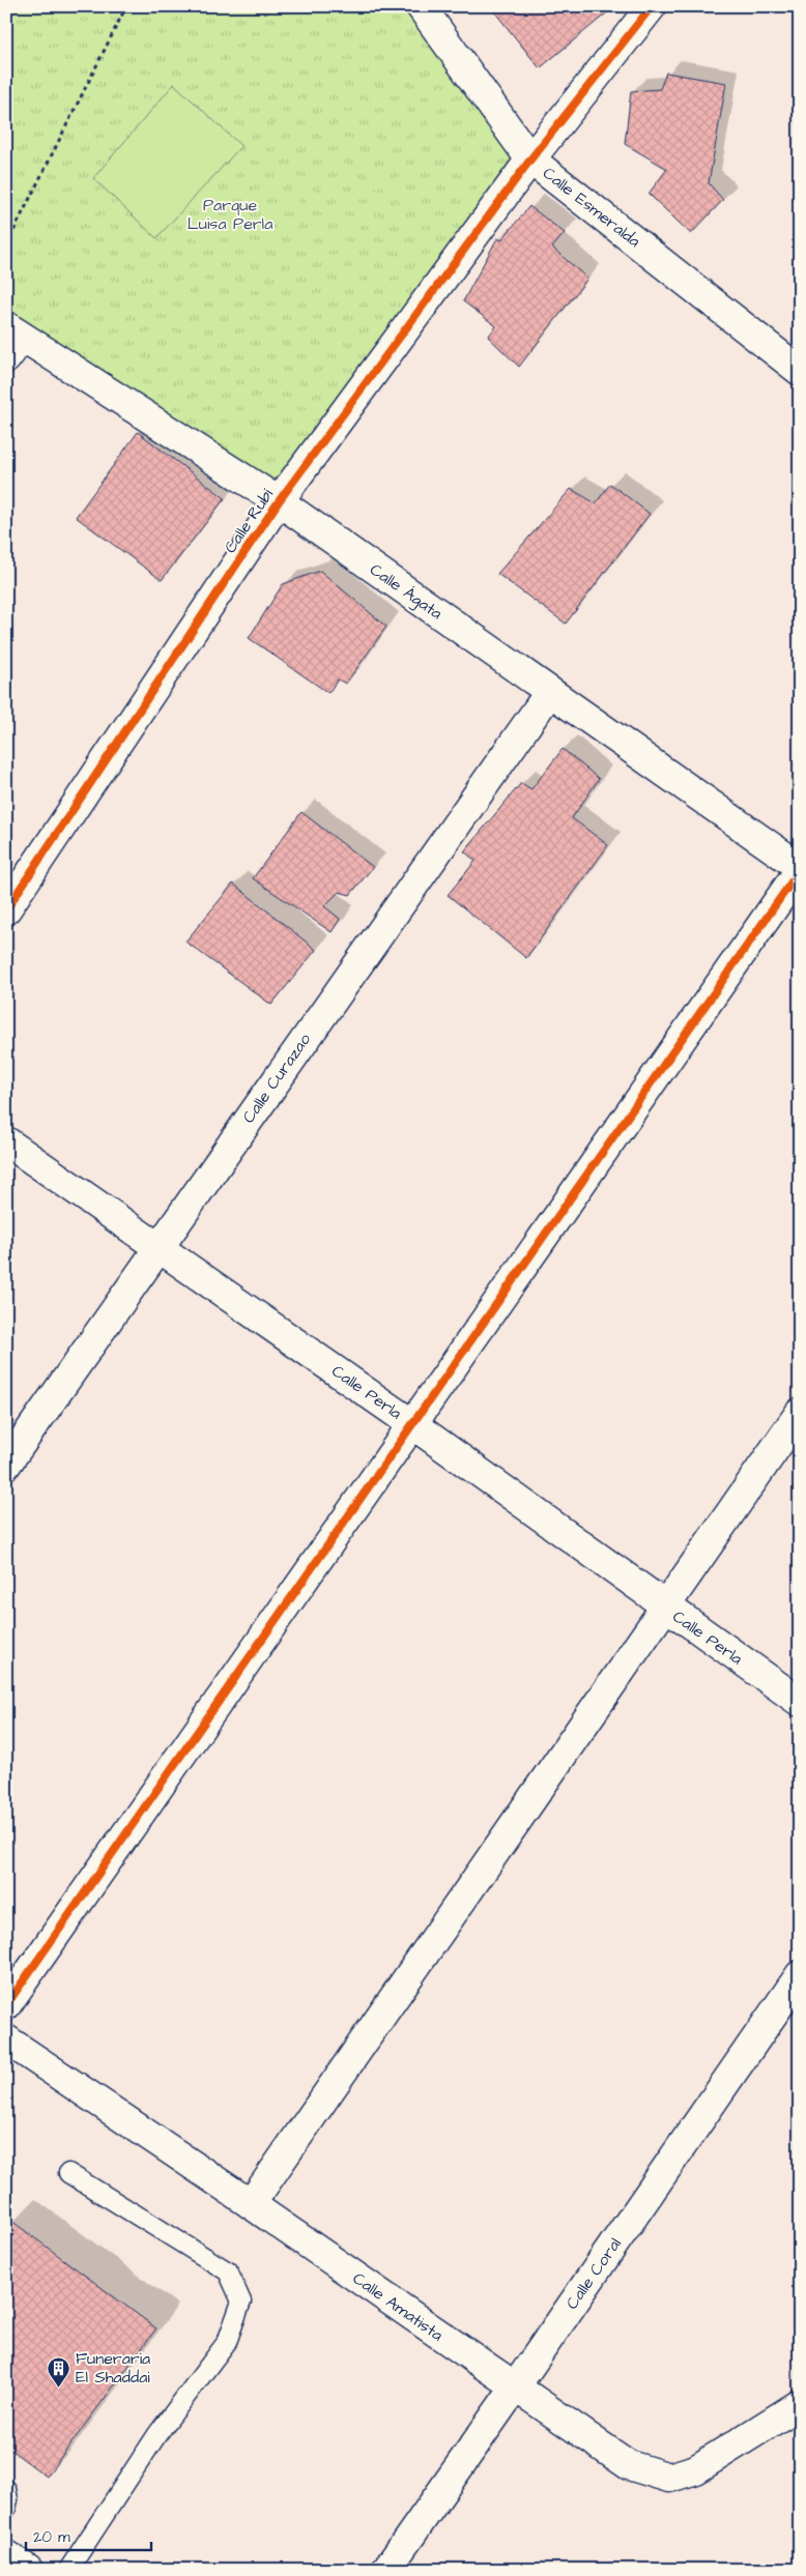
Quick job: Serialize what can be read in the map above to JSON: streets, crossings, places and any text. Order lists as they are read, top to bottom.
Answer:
{
  "streets": {
    "street": [
      "Calle Esmeralda",
      "Calle Rubí",
      "Calle Ágata",
      "Calle Curazao",
      "Calle Perla",
      "Calle Coral",
      "Calle Amatista"
    ]
  },
  "crossings": [
    ["Calle Esmeralda", "Calle Rubí"],
    ["Calle Rubí", "Calle Ágata"],
    ["Calle Ágata", "Calle Curazao"],
    ["Calle Curazao", "Calle Perla"],
    ["Calle Coral", "Calle Amatista"]
  ],
  "parks": ["Parque Luisa Perla"],
  "places": {
    "building": ["Funeraria El Shaddai"]
  },
  "scale_bar": "20 m"
}
